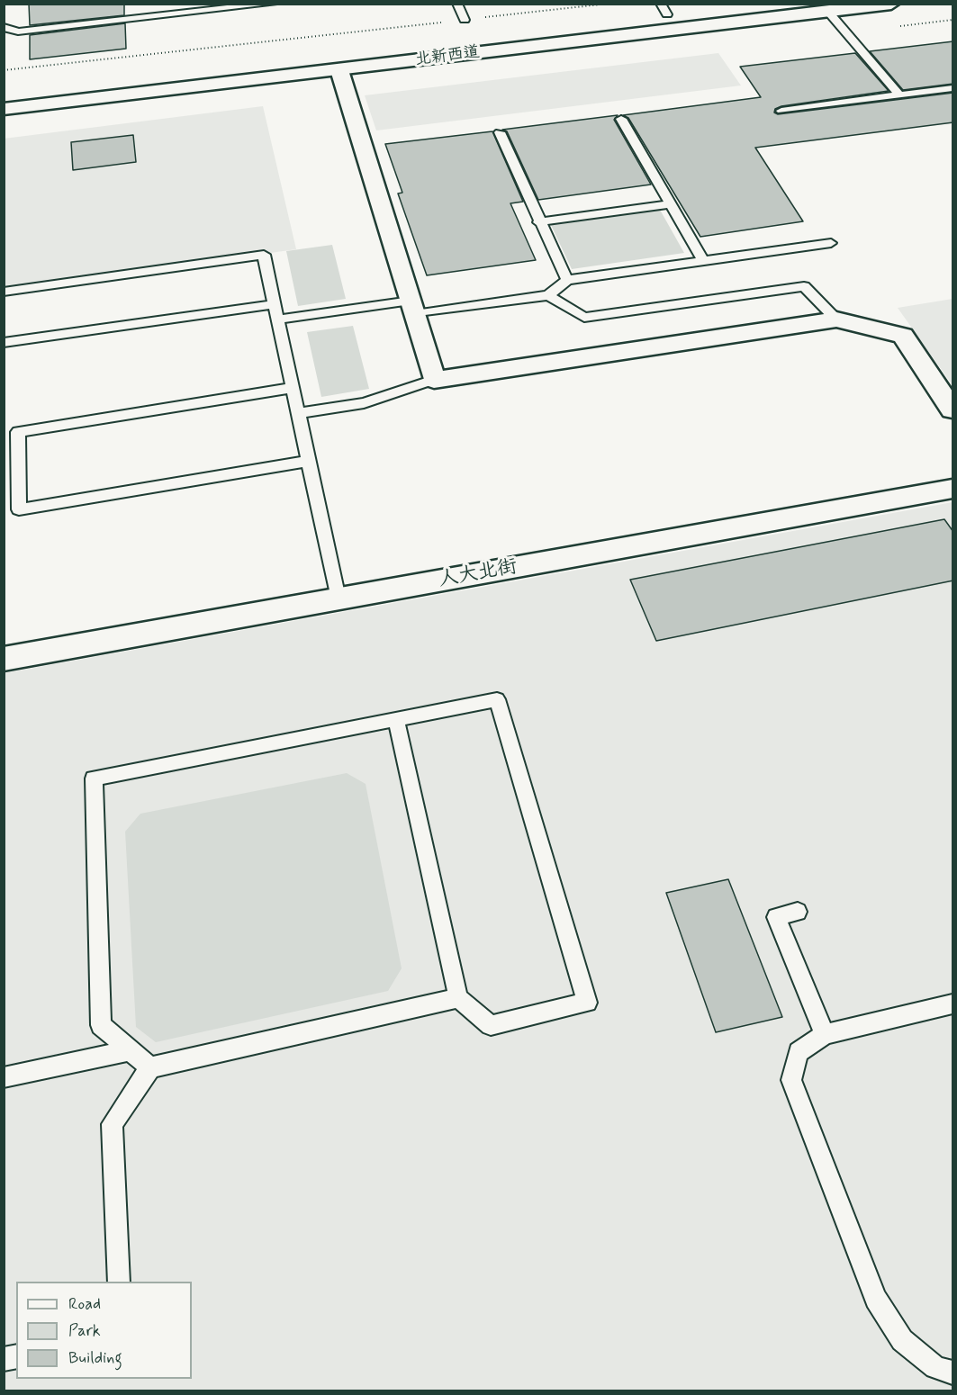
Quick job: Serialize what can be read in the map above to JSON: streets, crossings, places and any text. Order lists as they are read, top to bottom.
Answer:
{
  "streets": {
    "street": ["北新西道", "人大北街"]
  },
  "legend": ["Road", "Park", "Building"]
}
